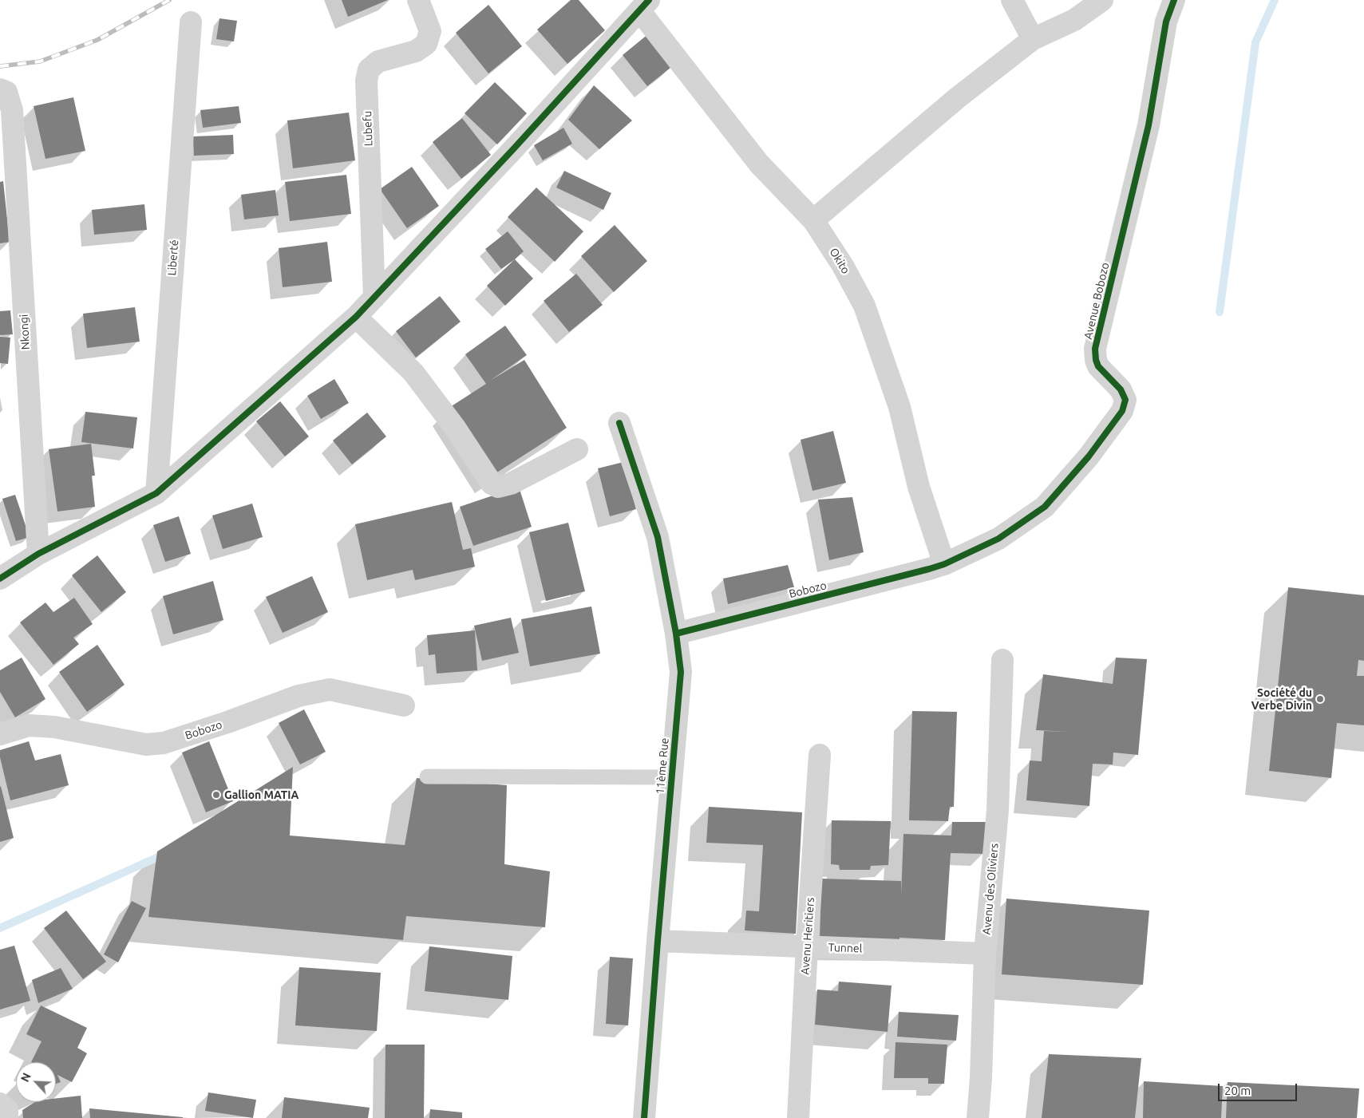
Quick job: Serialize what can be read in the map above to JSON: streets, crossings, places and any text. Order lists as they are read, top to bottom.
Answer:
{
  "streets": {
    "street": [
      "Lubefu",
      "Liberté",
      "Okito",
      "Avenue Bobozo",
      "Nkongi",
      "Bobozo",
      "11ème Rue",
      "Avenu des Oliviers",
      "Avenu Heritiers",
      "Tunnel"
    ]
  },
  "crossings": [
    ["Okito", "Avenue Bobozo"],
    ["Okito", "Bobozo"],
    ["Avenue Bobozo", "Bobozo"],
    ["Bobozo", "11ème Rue"],
    ["11ème Rue", "Tunnel"],
    ["Avenu des Oliviers", "Tunnel"],
    ["Avenu Heritiers", "Tunnel"]
  ],
  "places": ["Société du Verbe Divin", "Gallion MATIA"],
  "scale_bar": "20 m",
  "north": "top left"
}
